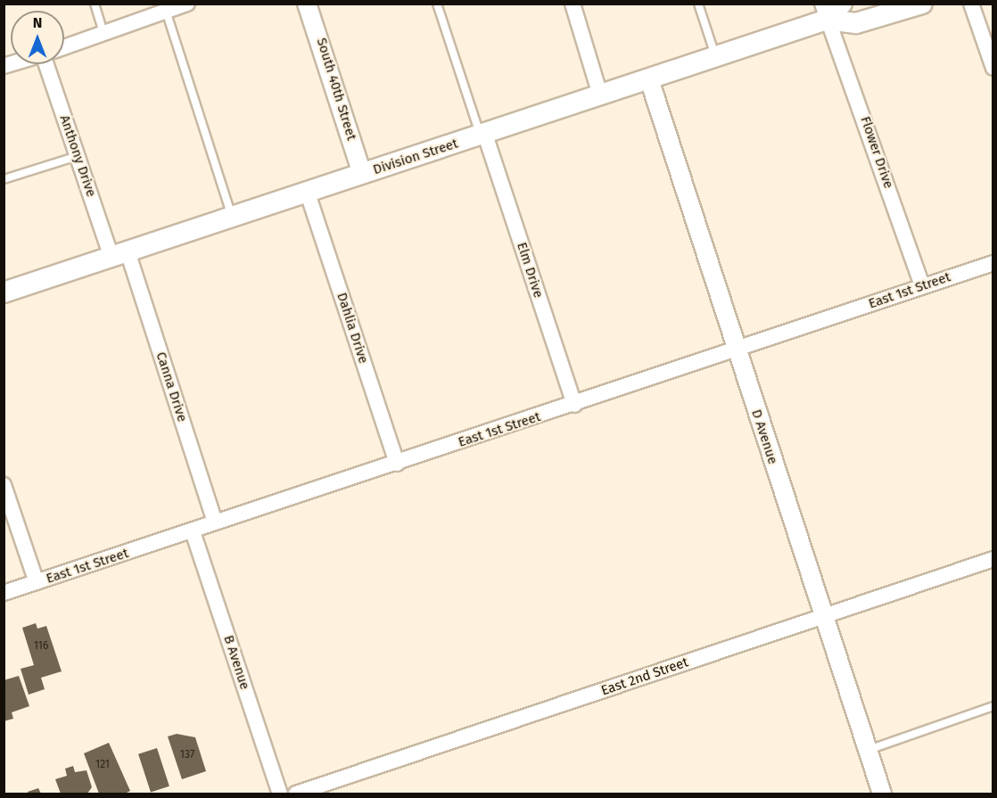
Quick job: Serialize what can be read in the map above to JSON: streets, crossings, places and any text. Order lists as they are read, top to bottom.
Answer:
{
  "streets": {
    "main road": ["Division Street"],
    "street": [
      "South 40th Street",
      "Flower Drive",
      "Anthony Drive",
      "Elm Drive",
      "East 1st Street",
      "Dahlia Drive",
      "Canna Drive",
      "D Avenue",
      "B Avenue",
      "East 2nd Street"
    ]
  },
  "crossings": [
    ["South 40th Street", "Division Street"],
    ["Flower Drive", "Division Street"],
    ["Flower Drive", "East 1st Street"],
    ["Anthony Drive", "Division Street"],
    ["Anthony Drive", "Canna Drive"],
    ["Division Street", "Elm Drive"],
    ["Division Street", "Dahlia Drive"],
    ["Division Street", "Canna Drive"],
    ["Division Street", "D Avenue"],
    ["Elm Drive", "East 1st Street"],
    ["East 1st Street", "Dahlia Drive"],
    ["East 1st Street", "Canna Drive"],
    ["East 1st Street", "D Avenue"],
    ["East 1st Street", "B Avenue"],
    ["D Avenue", "East 2nd Street"]
  ],
  "house_numbers": ["116", "137", "121"],
  "north": "top"
}
